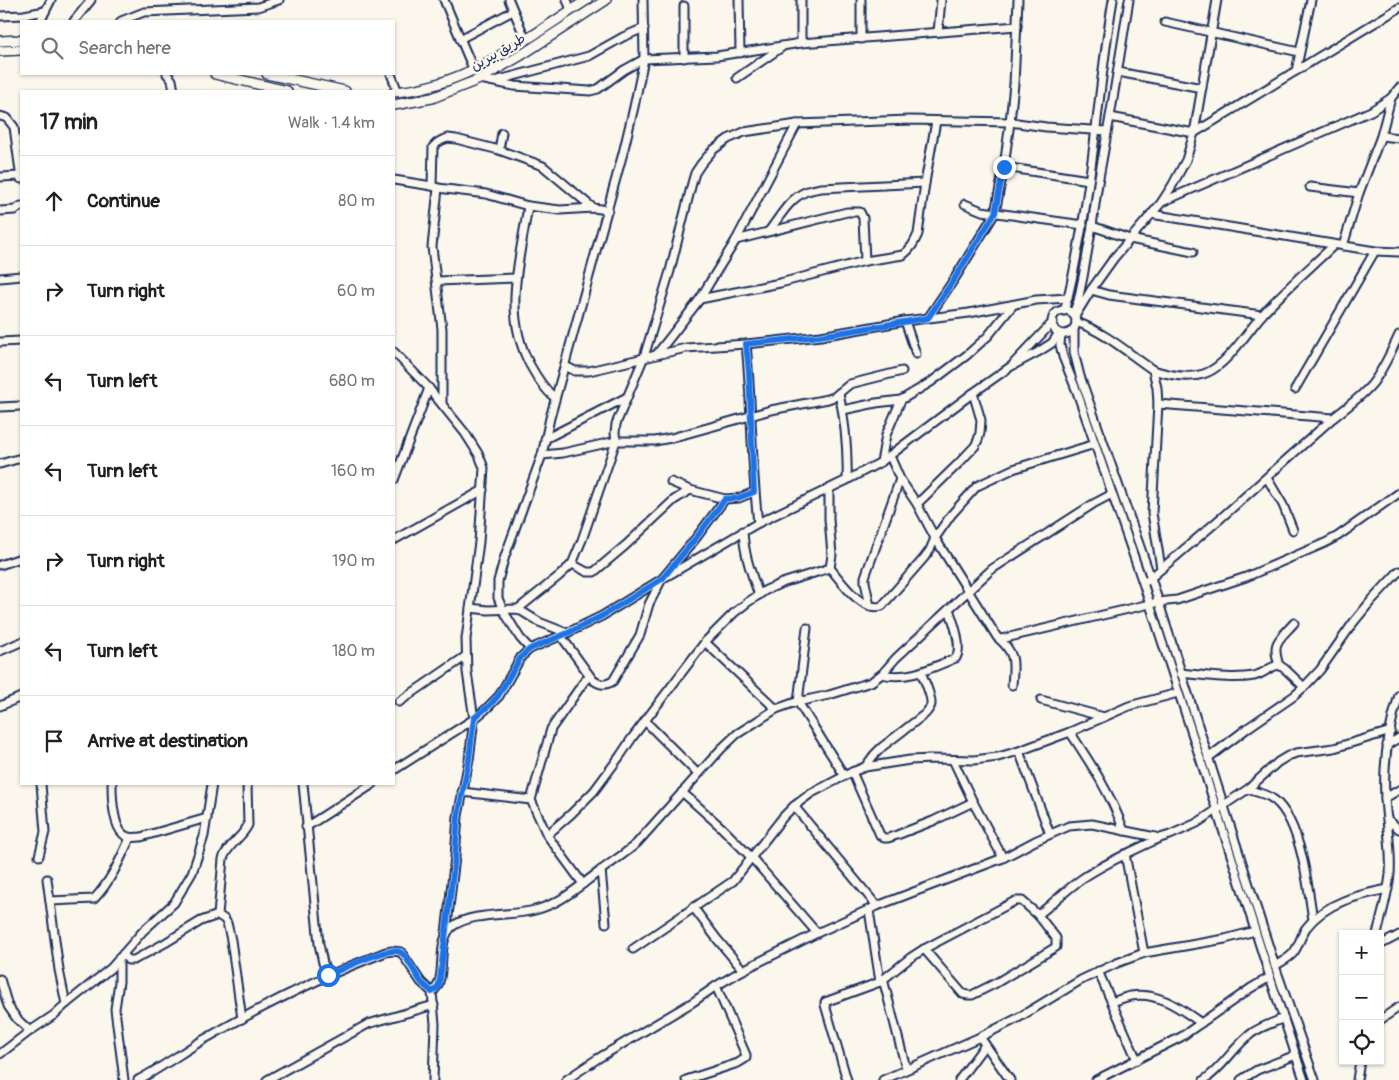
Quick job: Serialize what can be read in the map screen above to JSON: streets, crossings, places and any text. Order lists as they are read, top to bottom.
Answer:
{
  "streets": {
    "main road": ["طريق بيرين"]
  },
  "page": {
    "search": "Search here",
    "heading": ["17 min", "Walk · 1.4 km"],
    "list": [
      ["Continue", "80 m"],
      ["Turn right", "60 m"],
      ["Turn left", "680 m"],
      ["Turn left", "160 m"],
      ["Turn right", "190 m"],
      ["Turn left", "180 m"],
      "Arrive at destination"
    ],
    "map_buttons": ["+", "−"]
  }
}
